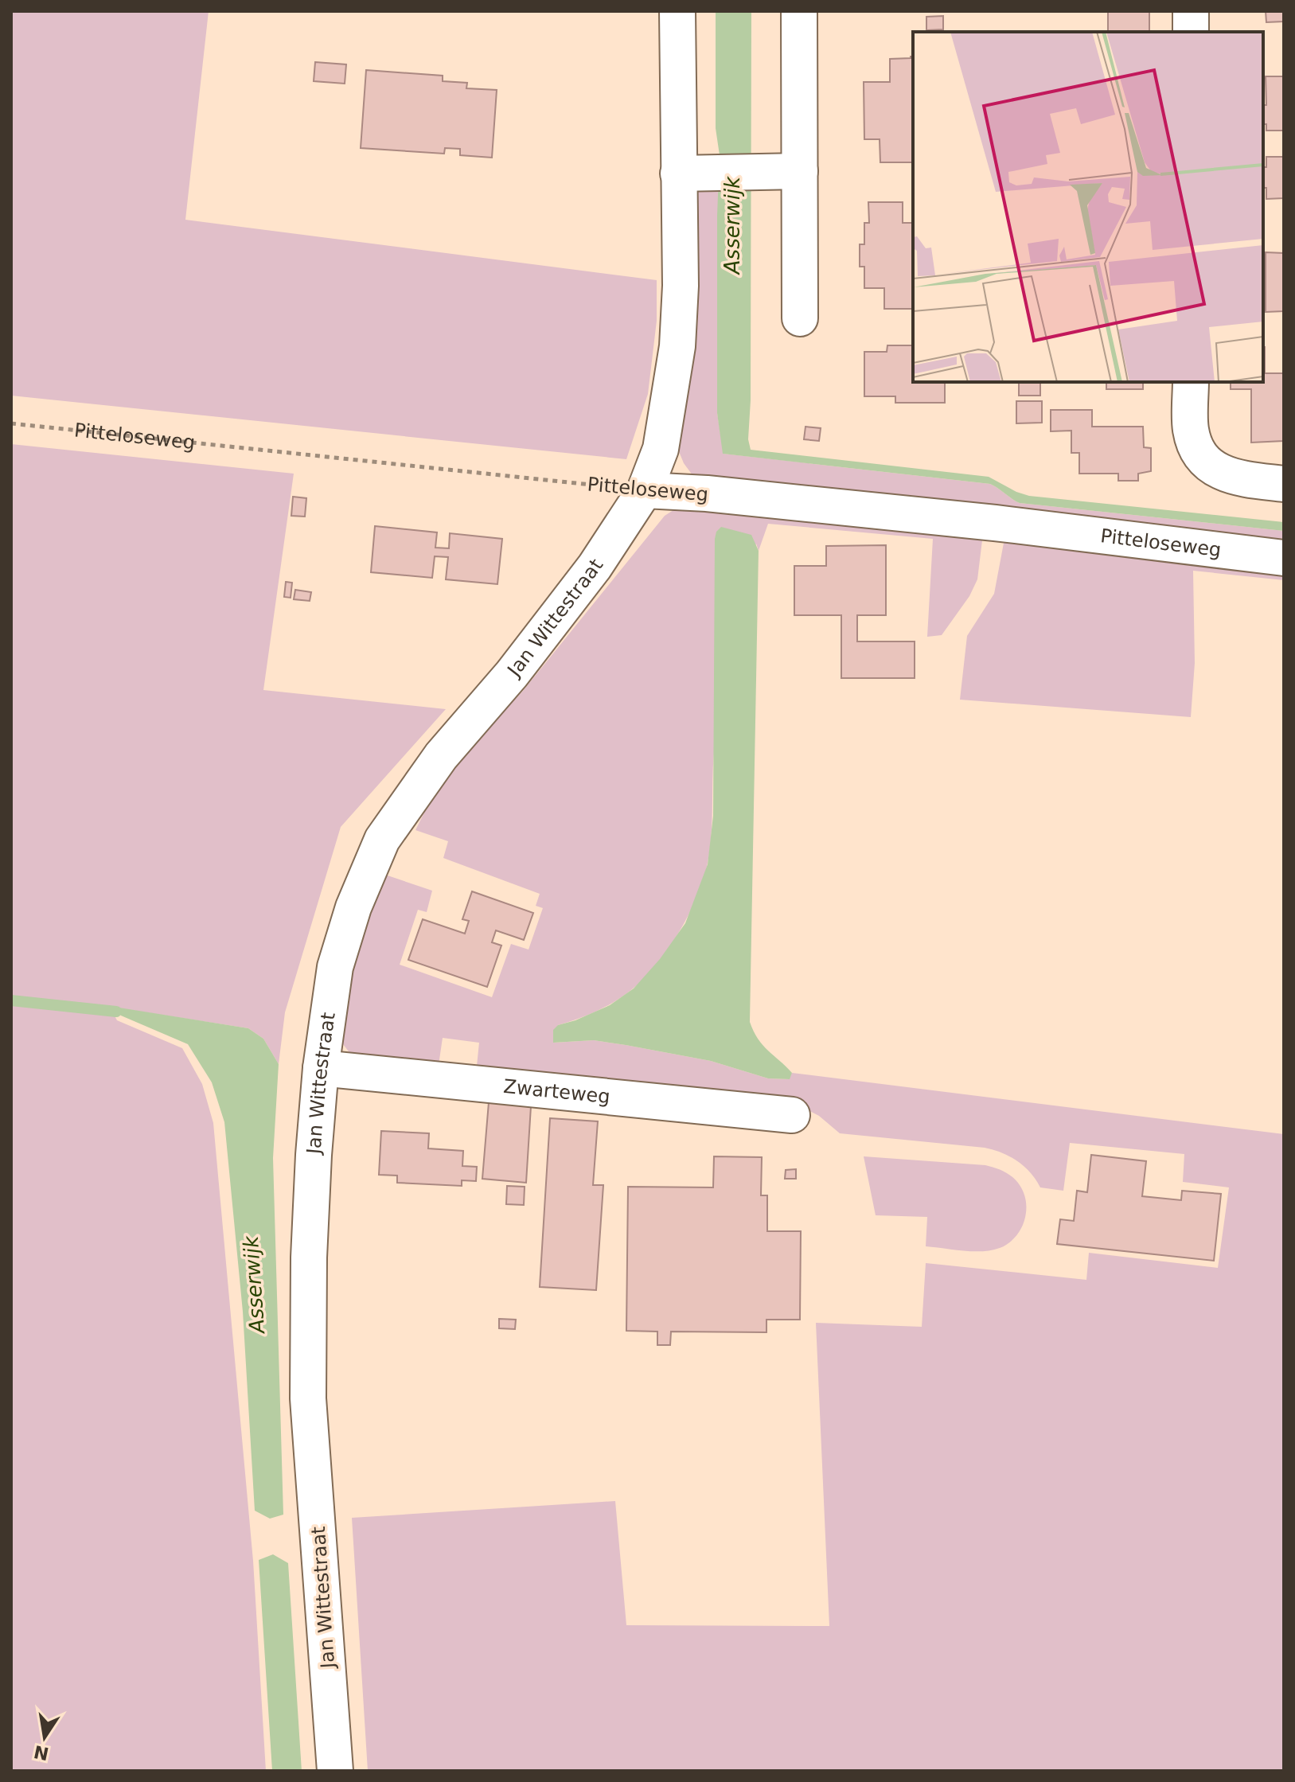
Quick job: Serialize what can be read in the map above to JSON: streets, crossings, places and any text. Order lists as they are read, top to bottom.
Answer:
{
  "streets": {
    "street": ["Pitteloseweg", "Jan Wittestraat", "Zwarteweg"]
  },
  "crossings": [
    ["Pitteloseweg", "Jan Wittestraat"],
    ["Jan Wittestraat", "Zwarteweg"]
  ],
  "water": ["Asserwijk"],
  "north": "bottom"
}
